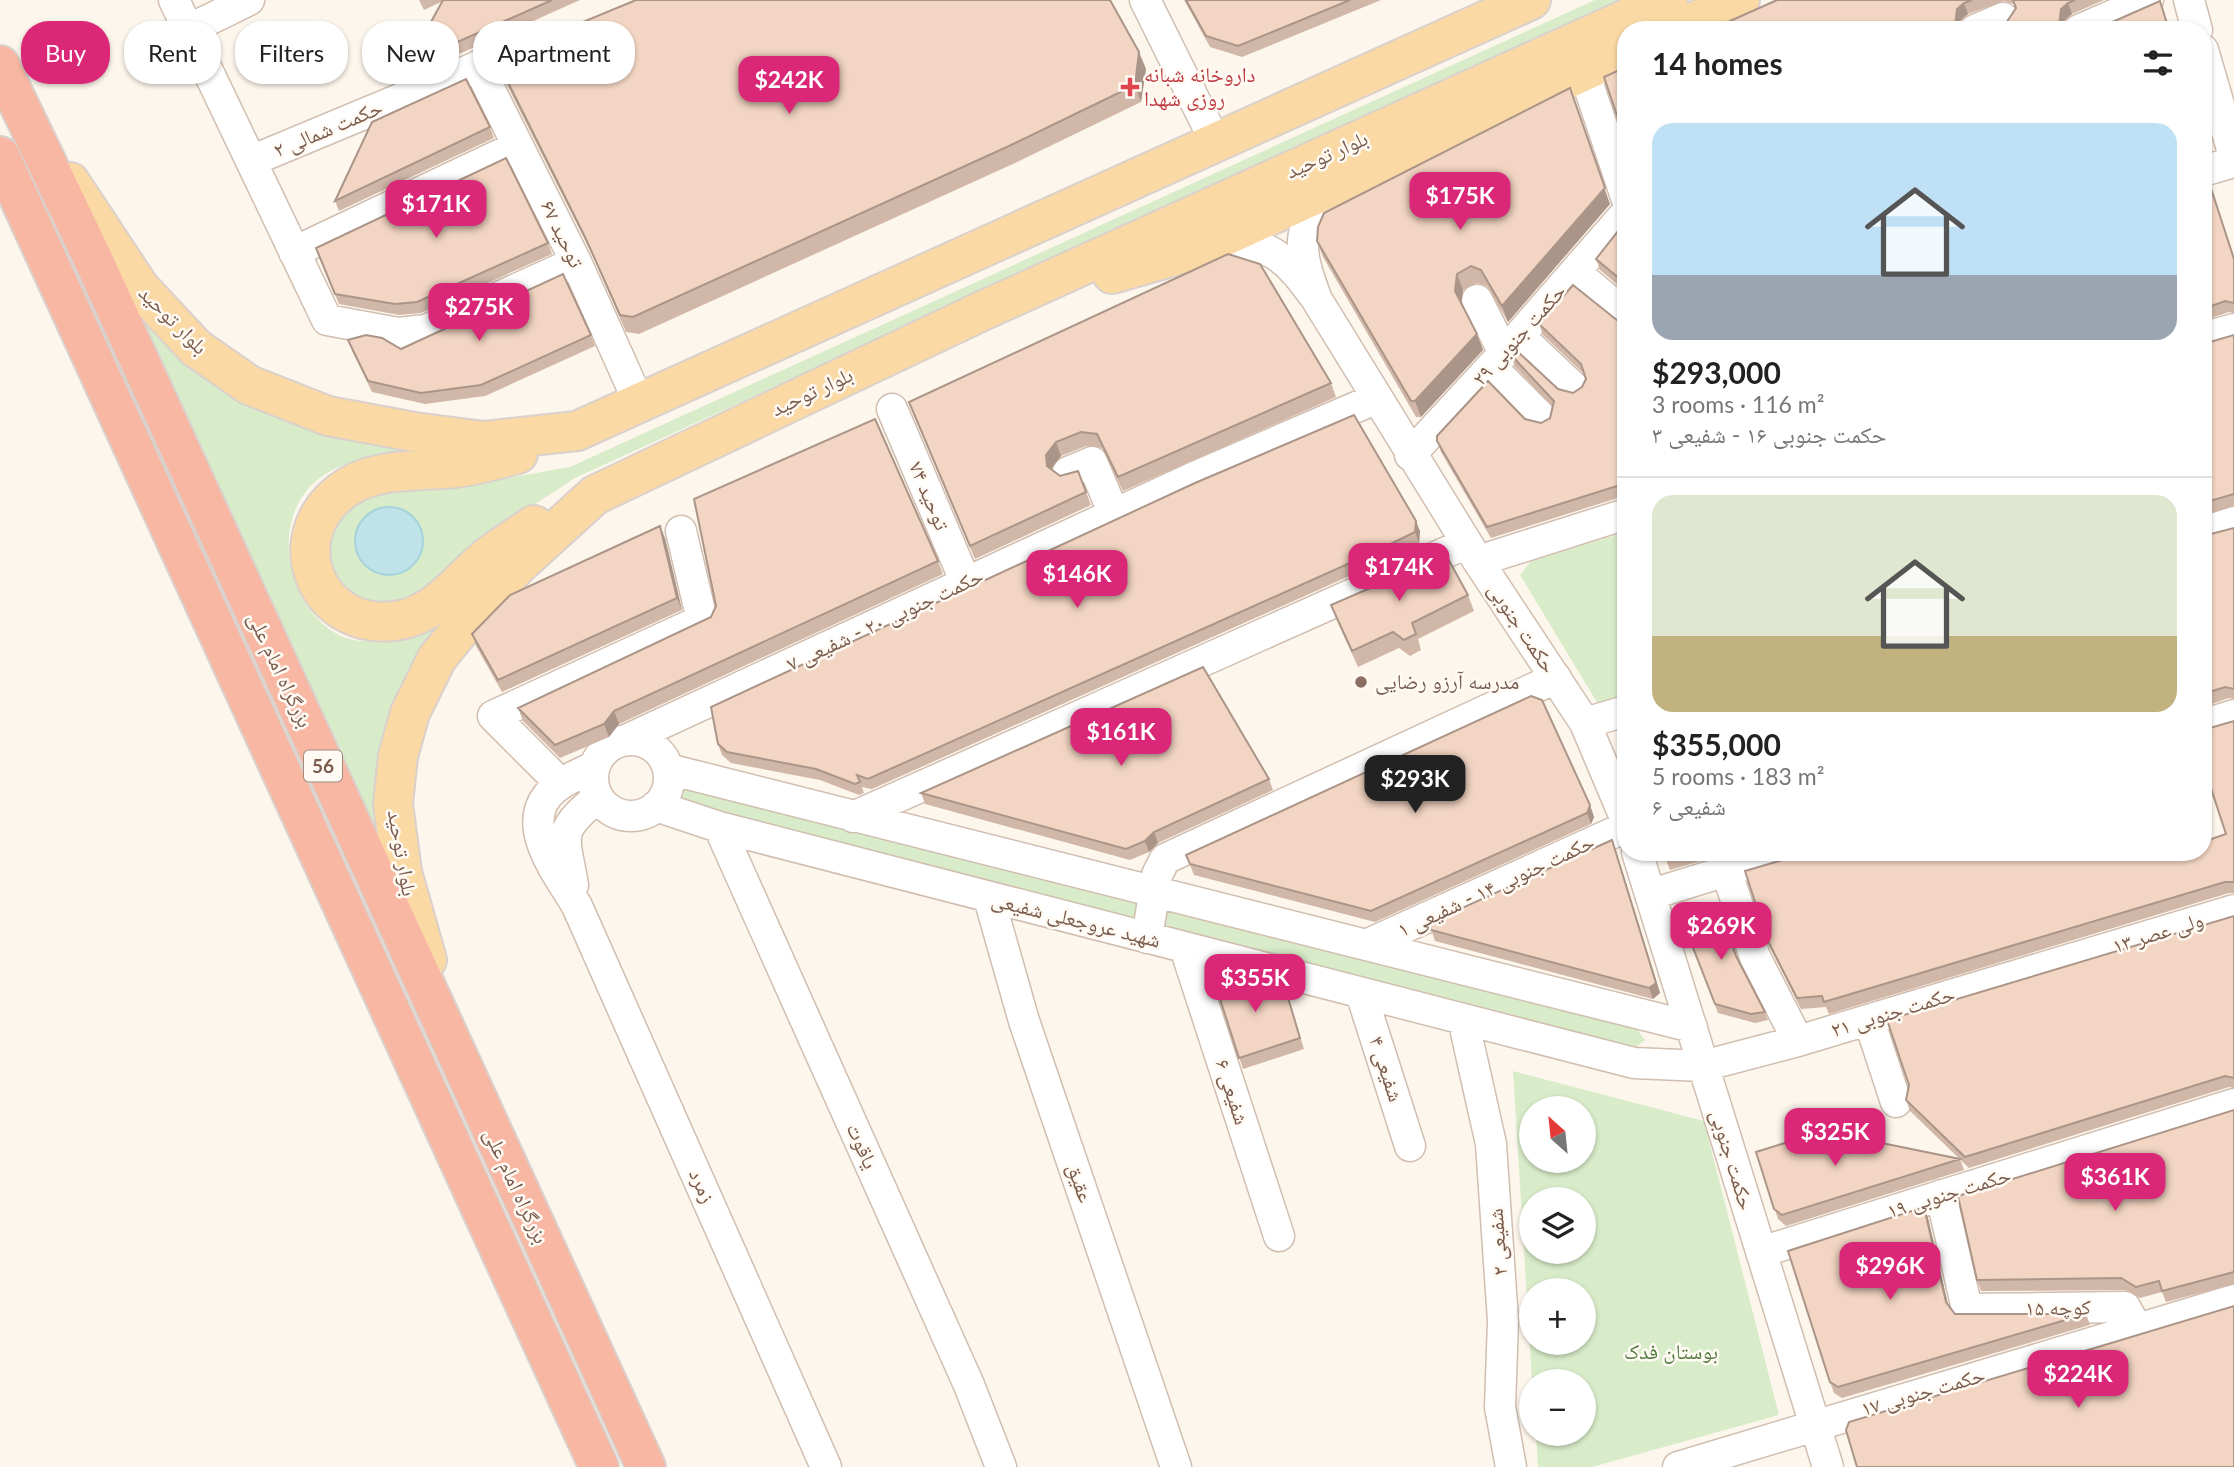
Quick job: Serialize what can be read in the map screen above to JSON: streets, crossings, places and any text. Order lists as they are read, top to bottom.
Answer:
{
  "streets": {
    "highway": ["بزرگراه امام علی", "56"],
    "main road": ["بلوار توحید"],
    "street": [
      "حکمت شمالی ۲",
      "توحید ۶۷",
      "حکمت جنوبی ۲۹",
      "توحید ۷۴",
      "حکمت جنوبی ۲۰ - شفیعی ۷",
      "حکمت جنوبی",
      "حکمت جنوبی ۱۴ - شفیعی ۱",
      "شهید عروجعلی شفیعی",
      "ولی عصر ۱۳",
      "حکمت جنوبی ۲۱",
      "شفیعی ۴",
      "شفیعی ۶",
      "یاقوت",
      "عقیق",
      "زمرد",
      "حکمت جنوبی ۱۹",
      "شفیعی ۲",
      "کوچه ۱۵",
      "حکمت جنوبی ۱۷"
    ]
  },
  "crossings": [
    ["بلوار توحید", "توحید ۶۷"],
    ["بلوار توحید", "بزرگراه امام علی"],
    ["حکمت جنوبی ۲۹", "حکمت جنوبی"],
    ["توحید ۷۴", "حکمت جنوبی ۲۰ - شفیعی ۷"],
    ["حکمت جنوبی ۲۰ - شفیعی ۷", "حکمت جنوبی"],
    ["حکمت جنوبی ۲۰ - شفیعی ۷", "شهید عروجعلی شفیعی"],
    ["حکمت جنوبی ۲۰ - شفیعی ۷", "زمرد"],
    ["حکمت جنوبی", "شهید عروجعلی شفیعی"],
    ["حکمت جنوبی", "حکمت جنوبی ۲۱"],
    ["حکمت جنوبی", "حکمت جنوبی ۱۹"],
    ["حکمت جنوبی", "حکمت جنوبی ۱۷"],
    ["شهید عروجعلی شفیعی", "حکمت جنوبی ۲۱"],
    ["شهید عروجعلی شفیعی", "شفیعی ۴"],
    ["شهید عروجعلی شفیعی", "شفیعی ۶"],
    ["شهید عروجعلی شفیعی", "یاقوت"],
    ["شهید عروجعلی شفیعی", "عقیق"],
    ["شهید عروجعلی شفیعی", "زمرد"],
    ["شهید عروجعلی شفیعی", "شفیعی ۲"],
    ["ولی عصر ۱۳", "حکمت جنوبی ۲۱"],
    ["حکمت جنوبی ۱۹", "کوچه ۱۵"],
    ["کوچه ۱۵", "حکمت جنوبی ۱۷"]
  ],
  "parks": ["بوستان فدک"],
  "places": {
    "health": ["داروخانه شبانه روزی شهدا"],
    "other": ["مدرسه آرزو رضایی"]
  },
  "north": "top left",
  "page": {
    "chip": [
      "Buy",
      "Rent",
      "Filters",
      "New",
      "Apartment"
    ],
    "heading": "14 homes",
    "price": [
      "$242K",
      "$175K",
      "$171K",
      "$275K",
      "$174K",
      "$146K",
      "$161K",
      "$293K",
      "$269K",
      "$355K",
      "$325K",
      "$361K",
      "$296K",
      "$224K"
    ],
    "list": [
      {
        "name": "$293,000",
        "note": "3 rooms · 116 m² · حکمت جنوبی ۱۶ - شفیعی ۳"
      },
      {
        "name": "$355,000",
        "note": "5 rooms · 183 m² · شفیعی ۶"
      }
    ],
    "map_buttons": ["+", "−"]
  }
}
